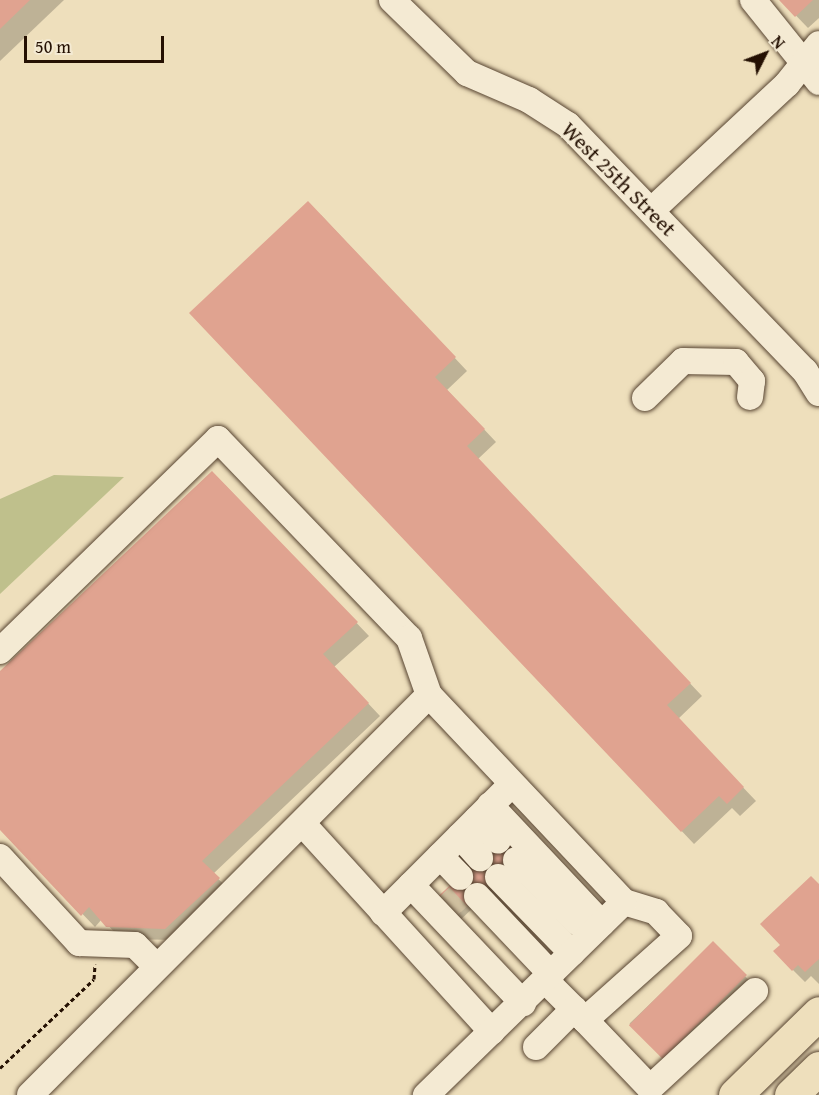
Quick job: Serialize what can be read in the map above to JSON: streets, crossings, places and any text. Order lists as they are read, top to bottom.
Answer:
{
  "streets": {
    "street": ["West 25th Street"]
  },
  "scale_bar": "50 m",
  "north": "top right"
}
